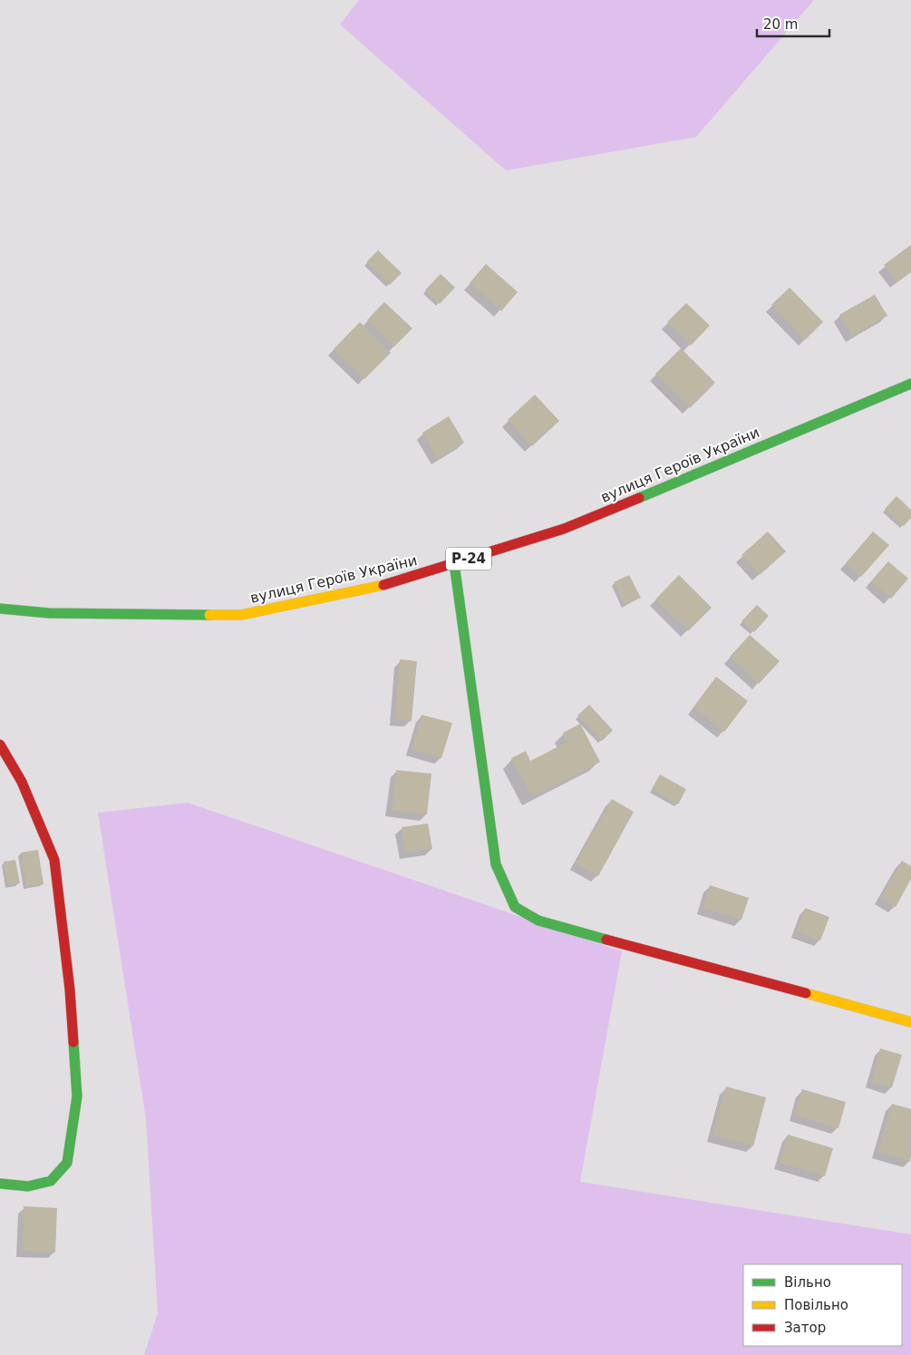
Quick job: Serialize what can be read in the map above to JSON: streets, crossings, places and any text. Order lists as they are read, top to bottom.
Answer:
{
  "streets": {
    "street": ["вулиця Героїв України", "Р-24"]
  },
  "legend": ["Вільно", "Повільно", "Затор"],
  "scale_bar": "20 m"
}
